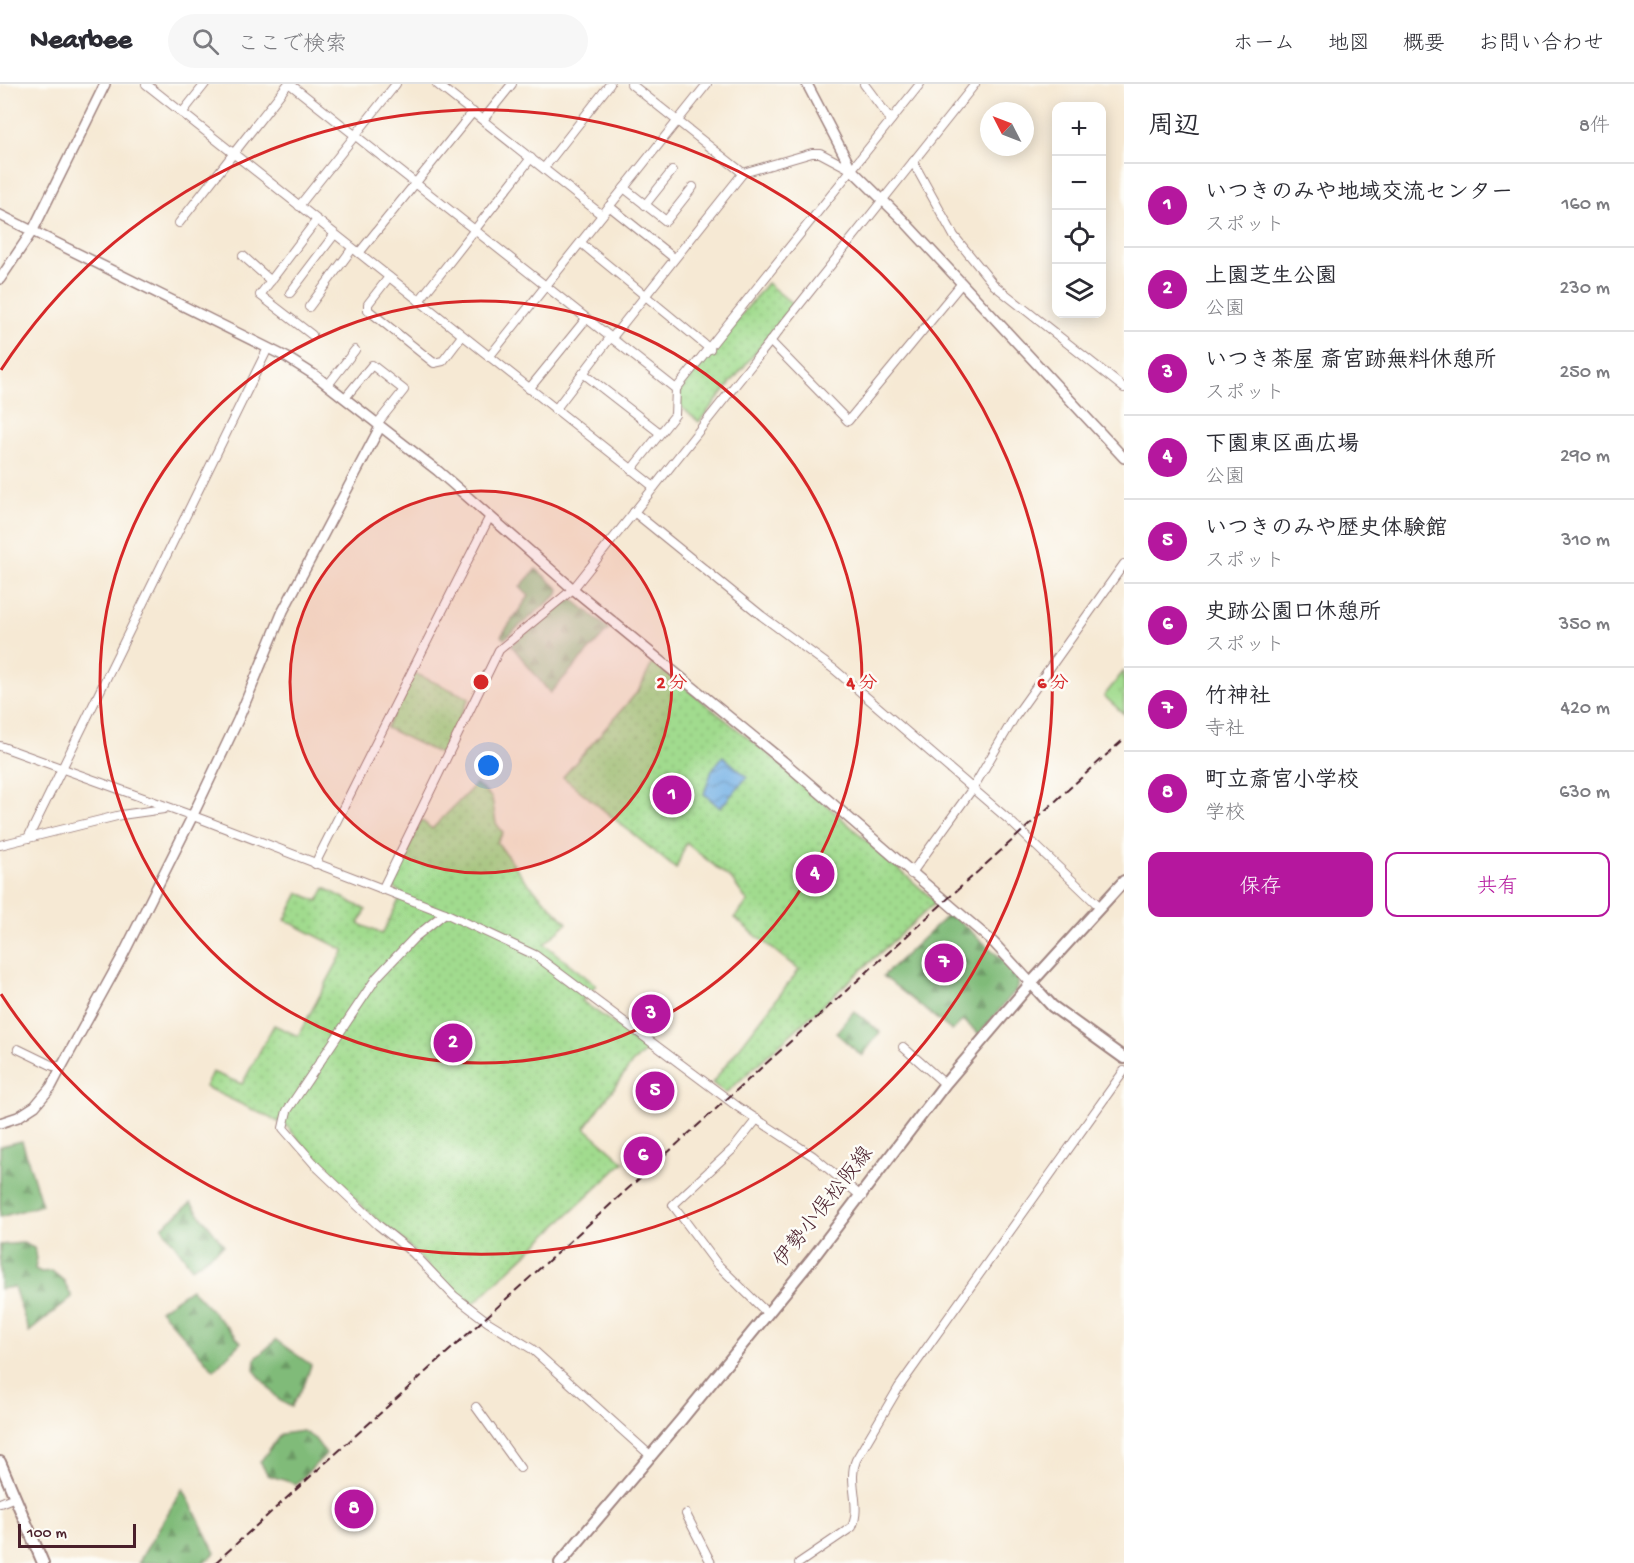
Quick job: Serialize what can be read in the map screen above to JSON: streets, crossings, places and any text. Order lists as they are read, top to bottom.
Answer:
{
  "streets": {
    "main road": ["伊勢小俣松阪線"]
  },
  "scale_bar": "100 m",
  "north": "top left",
  "page": {
    "header": "Nearbee",
    "search": "ここで検索",
    "nav": [
      "ホーム",
      "地図",
      "概要",
      "お問い合わせ"
    ],
    "heading": ["周辺", "8件"],
    "map_buttons": ["+", "−"],
    "list": [
      {
        "mark": "1",
        "name": "いつきのみや地域交流センター",
        "note": "スポット",
        "value": "160 m"
      },
      {
        "mark": "2",
        "name": "上園芝生公園",
        "note": "公園",
        "value": "230 m"
      },
      {
        "mark": "3",
        "name": "いつき茶屋 斎宮跡無料休憩所",
        "note": "スポット",
        "value": "250 m"
      },
      {
        "mark": "4",
        "name": "下園東区画広場",
        "note": "公園",
        "value": "290 m"
      },
      {
        "mark": "5",
        "name": "いつきのみや歴史体験館",
        "note": "スポット",
        "value": "310 m"
      },
      {
        "mark": "6",
        "name": "史跡公園口休憩所",
        "note": "スポット",
        "value": "350 m"
      },
      {
        "mark": "7",
        "name": "竹神社",
        "note": "寺社",
        "value": "420 m"
      },
      {
        "mark": "8",
        "name": "町立斎宮小学校",
        "note": "学校",
        "value": "630 m"
      }
    ],
    "pins": [
      "1",
      "4",
      "7",
      "3",
      "2",
      "5",
      "6",
      "8"
    ],
    "buttons": ["保存", "共有"],
    "scale": "100 m"
  },
  "rings": ["2 分", "4 分", "6 分"]
}
